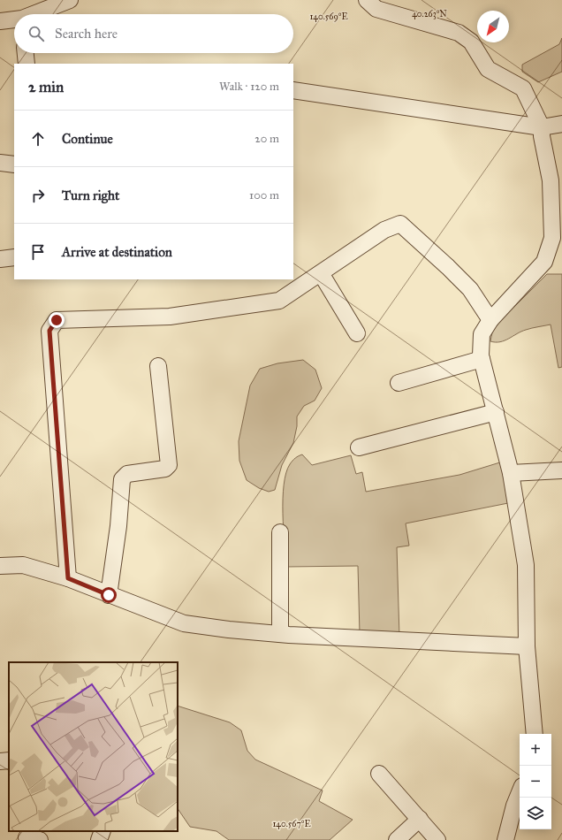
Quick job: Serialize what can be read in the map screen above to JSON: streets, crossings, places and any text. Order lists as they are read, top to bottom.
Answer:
{
  "north": "bottom left",
  "page": {
    "search": "Search here",
    "heading": ["2 min", "Walk · 120 m"],
    "list": [
      ["Continue", "20 m"],
      ["Turn right", "100 m"],
      "Arrive at destination"
    ],
    "map_buttons": ["+", "−"]
  },
  "coordinates": ["40.263°N", "140.569°E", "140.567°E"]
}
